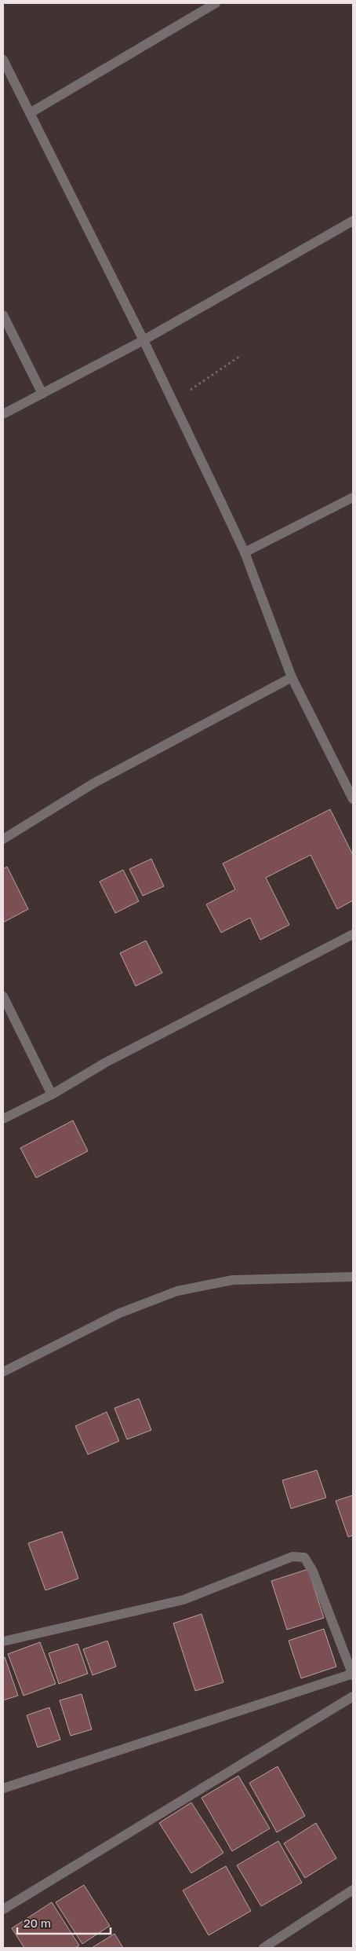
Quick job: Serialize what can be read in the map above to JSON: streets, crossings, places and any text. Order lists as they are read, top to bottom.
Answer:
{
  "scale_bar": "20 m"
}
